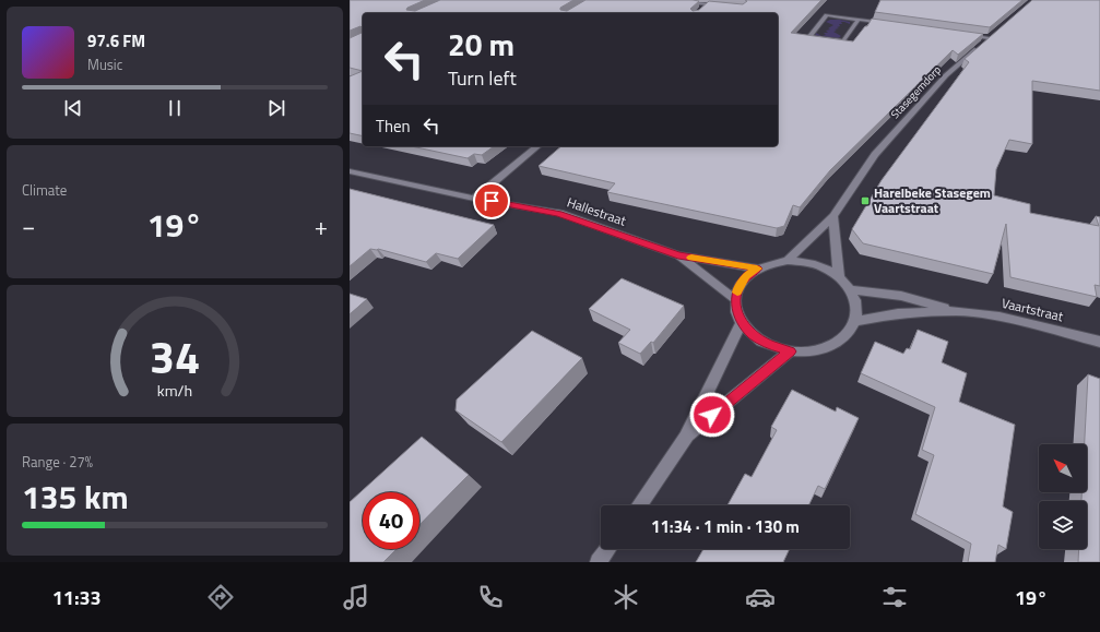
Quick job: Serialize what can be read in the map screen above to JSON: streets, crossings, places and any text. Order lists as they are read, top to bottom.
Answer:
{
  "streets": {
    "street": ["Stasegemdorp", "Hallestraat", "Vaartstraat"]
  },
  "crossings": [
    ["Stasegemdorp", "Hallestraat"],
    ["Stasegemdorp", "Vaartstraat"],
    ["Hallestraat", "Vaartstraat"]
  ],
  "places": {
    "transit": ["Harelbeke Stasegem Vaartstraat"]
  },
  "north": "top left",
  "page": {
    "turn": ["20 m", "Turn left"],
    "song": ["97.6 FM", "Music"],
    "then": "Then",
    "tile": [
      "Climate",
      ["Range · 27%", "135 km"]
    ],
    "heat": ["−", "19°", "+"],
    "limit": "40",
    "trip": "11:34 · 1 min · 130 m",
    "tabs": ["11:33", "19°"],
    "gauge": ["34", "km/h"]
  }
}
